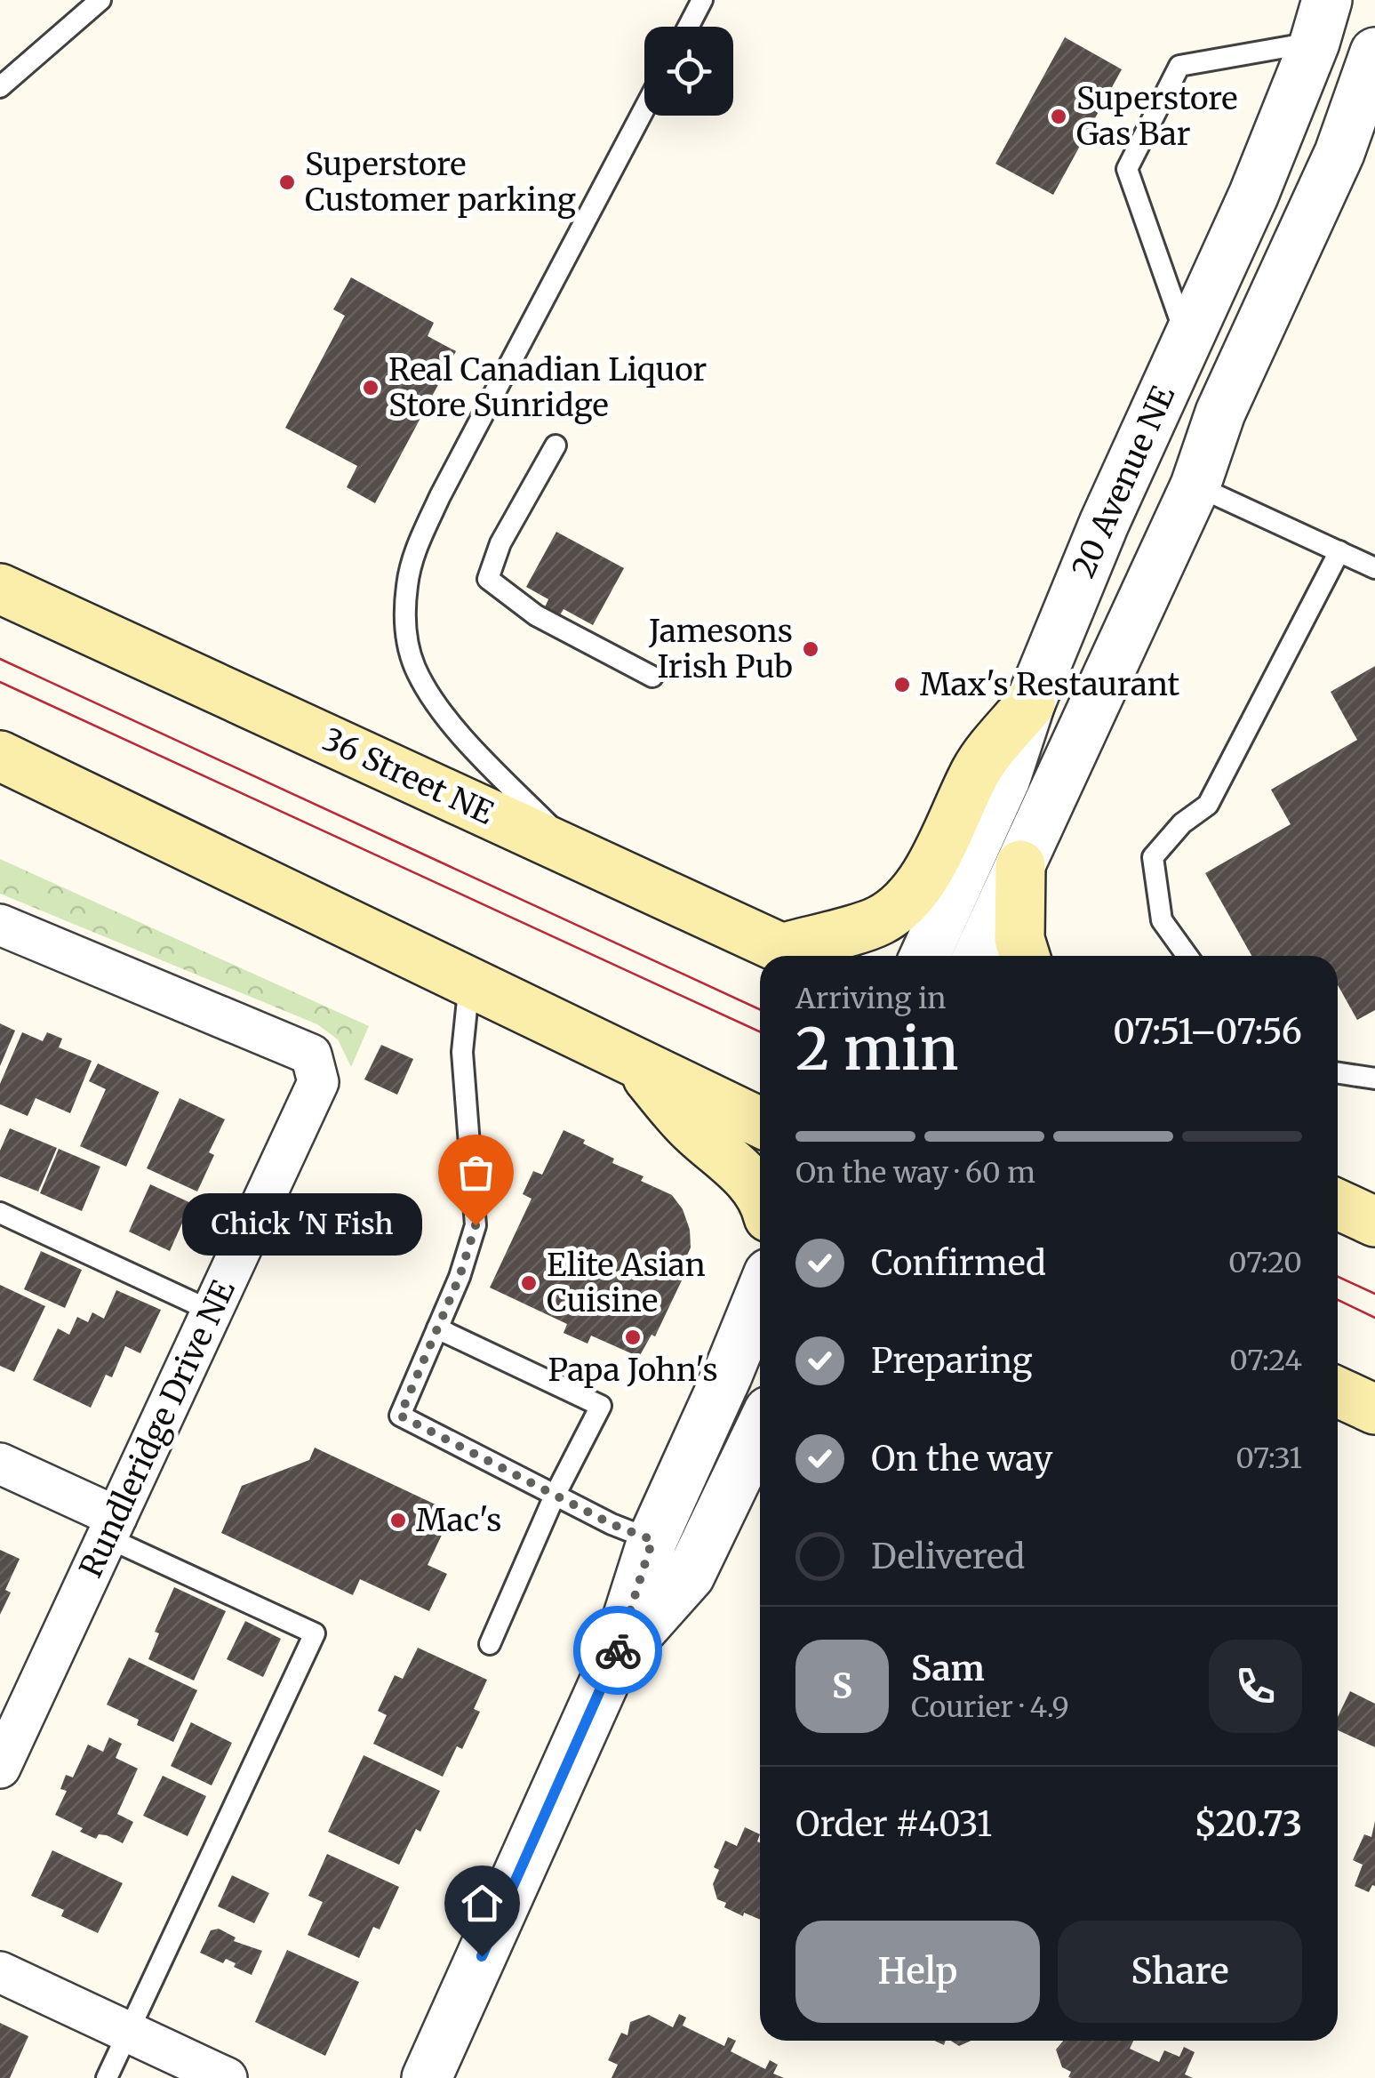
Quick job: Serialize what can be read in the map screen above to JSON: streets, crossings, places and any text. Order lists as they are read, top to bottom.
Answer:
{
  "streets": {
    "main road": ["36 Street NE"],
    "street": ["20 Avenue NE", "Rundleridge Drive NE"]
  },
  "places": [
    "Superstore Gas Bar",
    "Superstore Customer parking",
    "Real Canadian Liquor Store Sunridge",
    "Jamesons Irish Pub",
    "Max's Restaurant",
    "Chick 'N Fish",
    "Elite Asian Cuisine",
    "Papa John's",
    "Mac's"
  ],
  "page": {
    "heading": ["2 min", "Arriving in", "07:51–07:56"],
    "panel": [
      "Sam",
      "Courier · 4.9",
      "Order #4031",
      "$20.73"
    ],
    "bar": "On the way · 60 m",
    "bubble": "Chick 'N Fish",
    "list": [
      ["Confirmed", "07:20"],
      ["Preparing", "07:24"],
      ["On the way", "07:31"],
      "Delivered"
    ],
    "round": "S",
    "buttons": ["Help", "Share"]
  }
}
